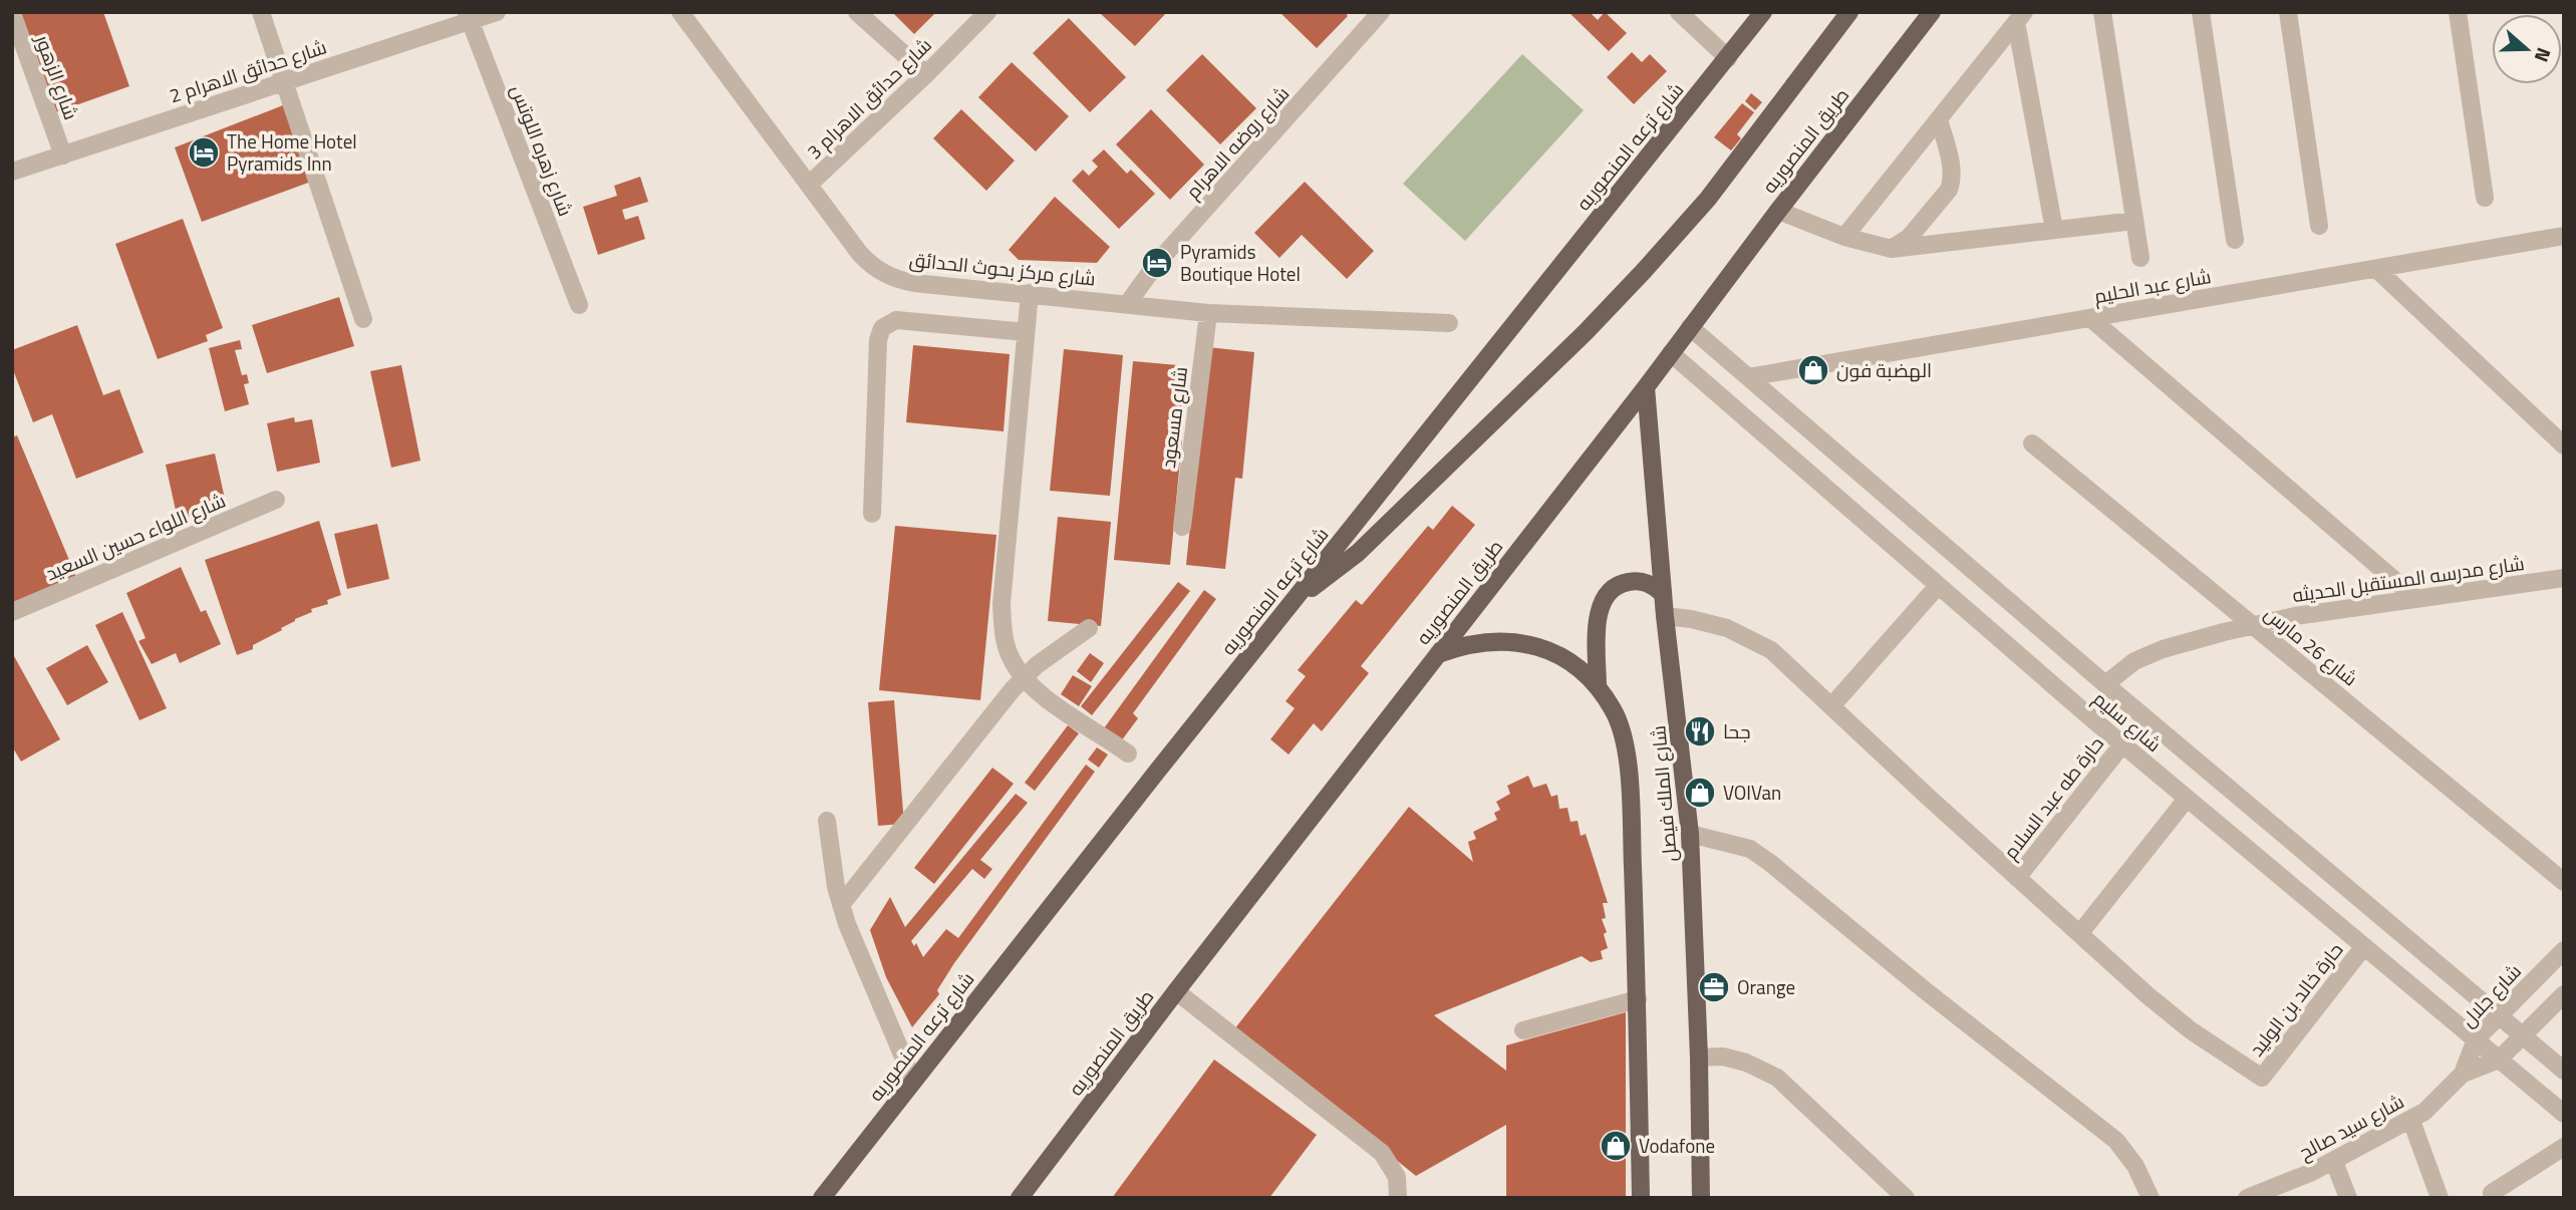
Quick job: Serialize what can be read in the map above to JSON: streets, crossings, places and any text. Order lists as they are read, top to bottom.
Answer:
{
  "streets": {
    "main road": ["طريق المنصوريه", "شارع ترعه المنصوريه", "شارع الملك فيصل"],
    "street": [
      "شارع حدائق الاهرام 2",
      "شارع الزهور",
      "شارع حدائق الاهرام 3",
      "شارع روضه الاهرام",
      "شارع زهره اللوتس",
      "شارع مركز بحوث الحدائق",
      "شارع عبد الحليم",
      "شارع مسعود",
      "شارع اللواء حسين السعيد",
      "شارع مدرسه المستقبل الحديثه",
      "شارع 26 مارس",
      "شارع سليم",
      "حارة طه عبد السلام",
      "شارع جلال",
      "حارة خالد بن الوليد",
      "شارع سيد صالح"
    ]
  },
  "crossings": [
    ["شارع حدائق الاهرام 2", "شارع الزهور"],
    ["شارع حدائق الاهرام 2", "شارع زهره اللوتس"],
    ["شارع حدائق الاهرام 3", "شارع مركز بحوث الحدائق"],
    ["طريق المنصوريه", "شارع سليم"],
    ["طريق المنصوريه", "شارع الملك فيصل"],
    ["شارع روضه الاهرام", "شارع مركز بحوث الحدائق"],
    ["شارع مركز بحوث الحدائق", "شارع مسعود"],
    ["شارع عبد الحليم", "شارع سليم"],
    ["شارع مدرسه المستقبل الحديثه", "شارع 26 مارس"],
    ["شارع مدرسه المستقبل الحديثه", "شارع سليم"],
    ["شارع سليم", "حارة طه عبد السلام"],
    ["شارع سليم", "شارع جلال"],
    ["شارع سليم", "حارة خالد بن الوليد"],
    ["شارع جلال", "شارع سيد صالح"]
  ],
  "places": {
    "hotel": ["The Home Hotel Pyramids Inn", "Pyramids Boutique Hotel"],
    "shop": ["الهضبة فون", "VOIVan", "Vodafone"],
    "restaurant": ["جحا"],
    "office": ["Orange"]
  },
  "north": "right"
}
